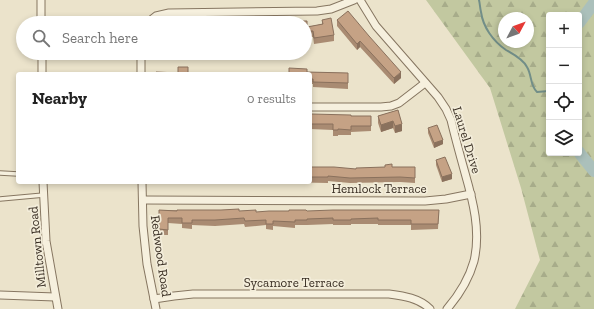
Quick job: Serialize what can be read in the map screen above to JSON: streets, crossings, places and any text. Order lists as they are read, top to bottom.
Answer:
{
  "streets": {
    "street": [
      "Laurel Drive",
      "Hemlock Terrace",
      "Milltown Road",
      "Redwood Road",
      "Sycamore Terrace"
    ]
  },
  "crossings": [
    ["Laurel Drive", "Hemlock Terrace"],
    ["Hemlock Terrace", "Redwood Road"],
    ["Redwood Road", "Sycamore Terrace"]
  ],
  "north": "top right",
  "page": {
    "map_buttons": ["+", "−"],
    "search": "Search here",
    "heading": ["Nearby", "0 results"]
  }
}
